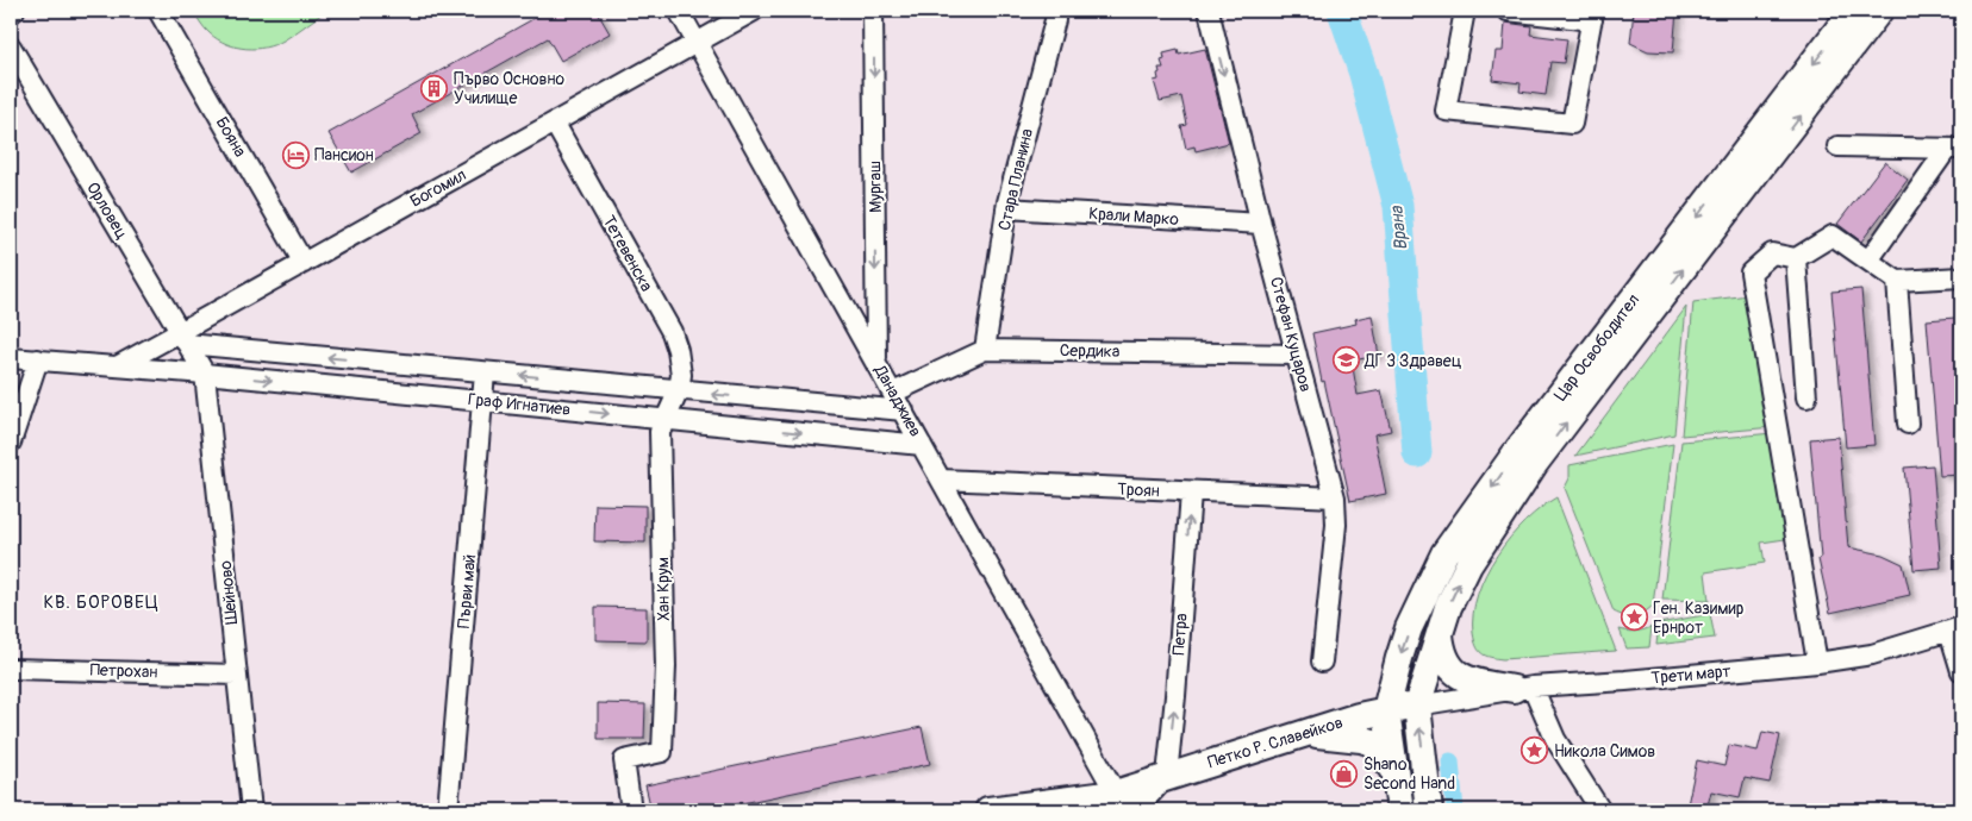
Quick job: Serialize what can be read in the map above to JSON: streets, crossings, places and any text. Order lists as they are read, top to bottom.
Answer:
{
  "streets": {
    "street": [
      "Бояна",
      "Стара Планина",
      "Мургаш",
      "Богомил",
      "Орловец",
      "Крали Марко",
      "Тетевенска",
      "Стефан Куцаров",
      "Цар Освободител",
      "Сердика",
      "Данаджиев",
      "Граф Игнатиев",
      "Троян",
      "Хан Крум",
      "Първи май",
      "Шейново",
      "Петра",
      "Петрохан",
      "Трети март",
      "Петко Р. Славейков"
    ]
  },
  "crossings": [
    ["Бояна", "Богомил"],
    ["Стара Планина", "Крали Марко"],
    ["Стара Планина", "Сердика"],
    ["Мургаш", "Данаджиев"],
    ["Богомил", "Орловец"],
    ["Богомил", "Тетевенска"],
    ["Богомил", "Данаджиев"],
    ["Богомил", "Граф Игнатиев"],
    ["Орловец", "Граф Игнатиев"],
    ["Орловец", "Шейново"],
    ["Крали Марко", "Стефан Куцаров"],
    ["Тетевенска", "Граф Игнатиев"],
    ["Тетевенска", "Хан Крум"],
    ["Стефан Куцаров", "Сердика"],
    ["Стефан Куцаров", "Троян"],
    ["Цар Освободител", "Трети март"],
    ["Цар Освободител", "Петко Р. Славейков"],
    ["Сердика", "Данаджиев"],
    ["Данаджиев", "Граф Игнатиев"],
    ["Данаджиев", "Троян"],
    ["Данаджиев", "Петко Р. Славейков"],
    ["Граф Игнатиев", "Хан Крум"],
    ["Граф Игнатиев", "Първи май"],
    ["Граф Игнатиев", "Шейново"],
    ["Троян", "Петра"],
    ["Шейново", "Петрохан"],
    ["Петра", "Петко Р. Славейков"],
    ["Трети март", "Петко Р. Славейков"]
  ],
  "one_way": ["Мургаш", "Петра"],
  "districts": ["КВ. БОРОВЕЦ"],
  "water": ["Врана"],
  "places": {
    "building": ["Първо Основно Училище"],
    "hotel": ["Пансион"],
    "school or university": ["ДГ 3 Здравец"],
    "place": ["Ген. Казимир Ернрот", "Никола Симов"],
    "shop": ["Shano Second Hand"]
  }
}
